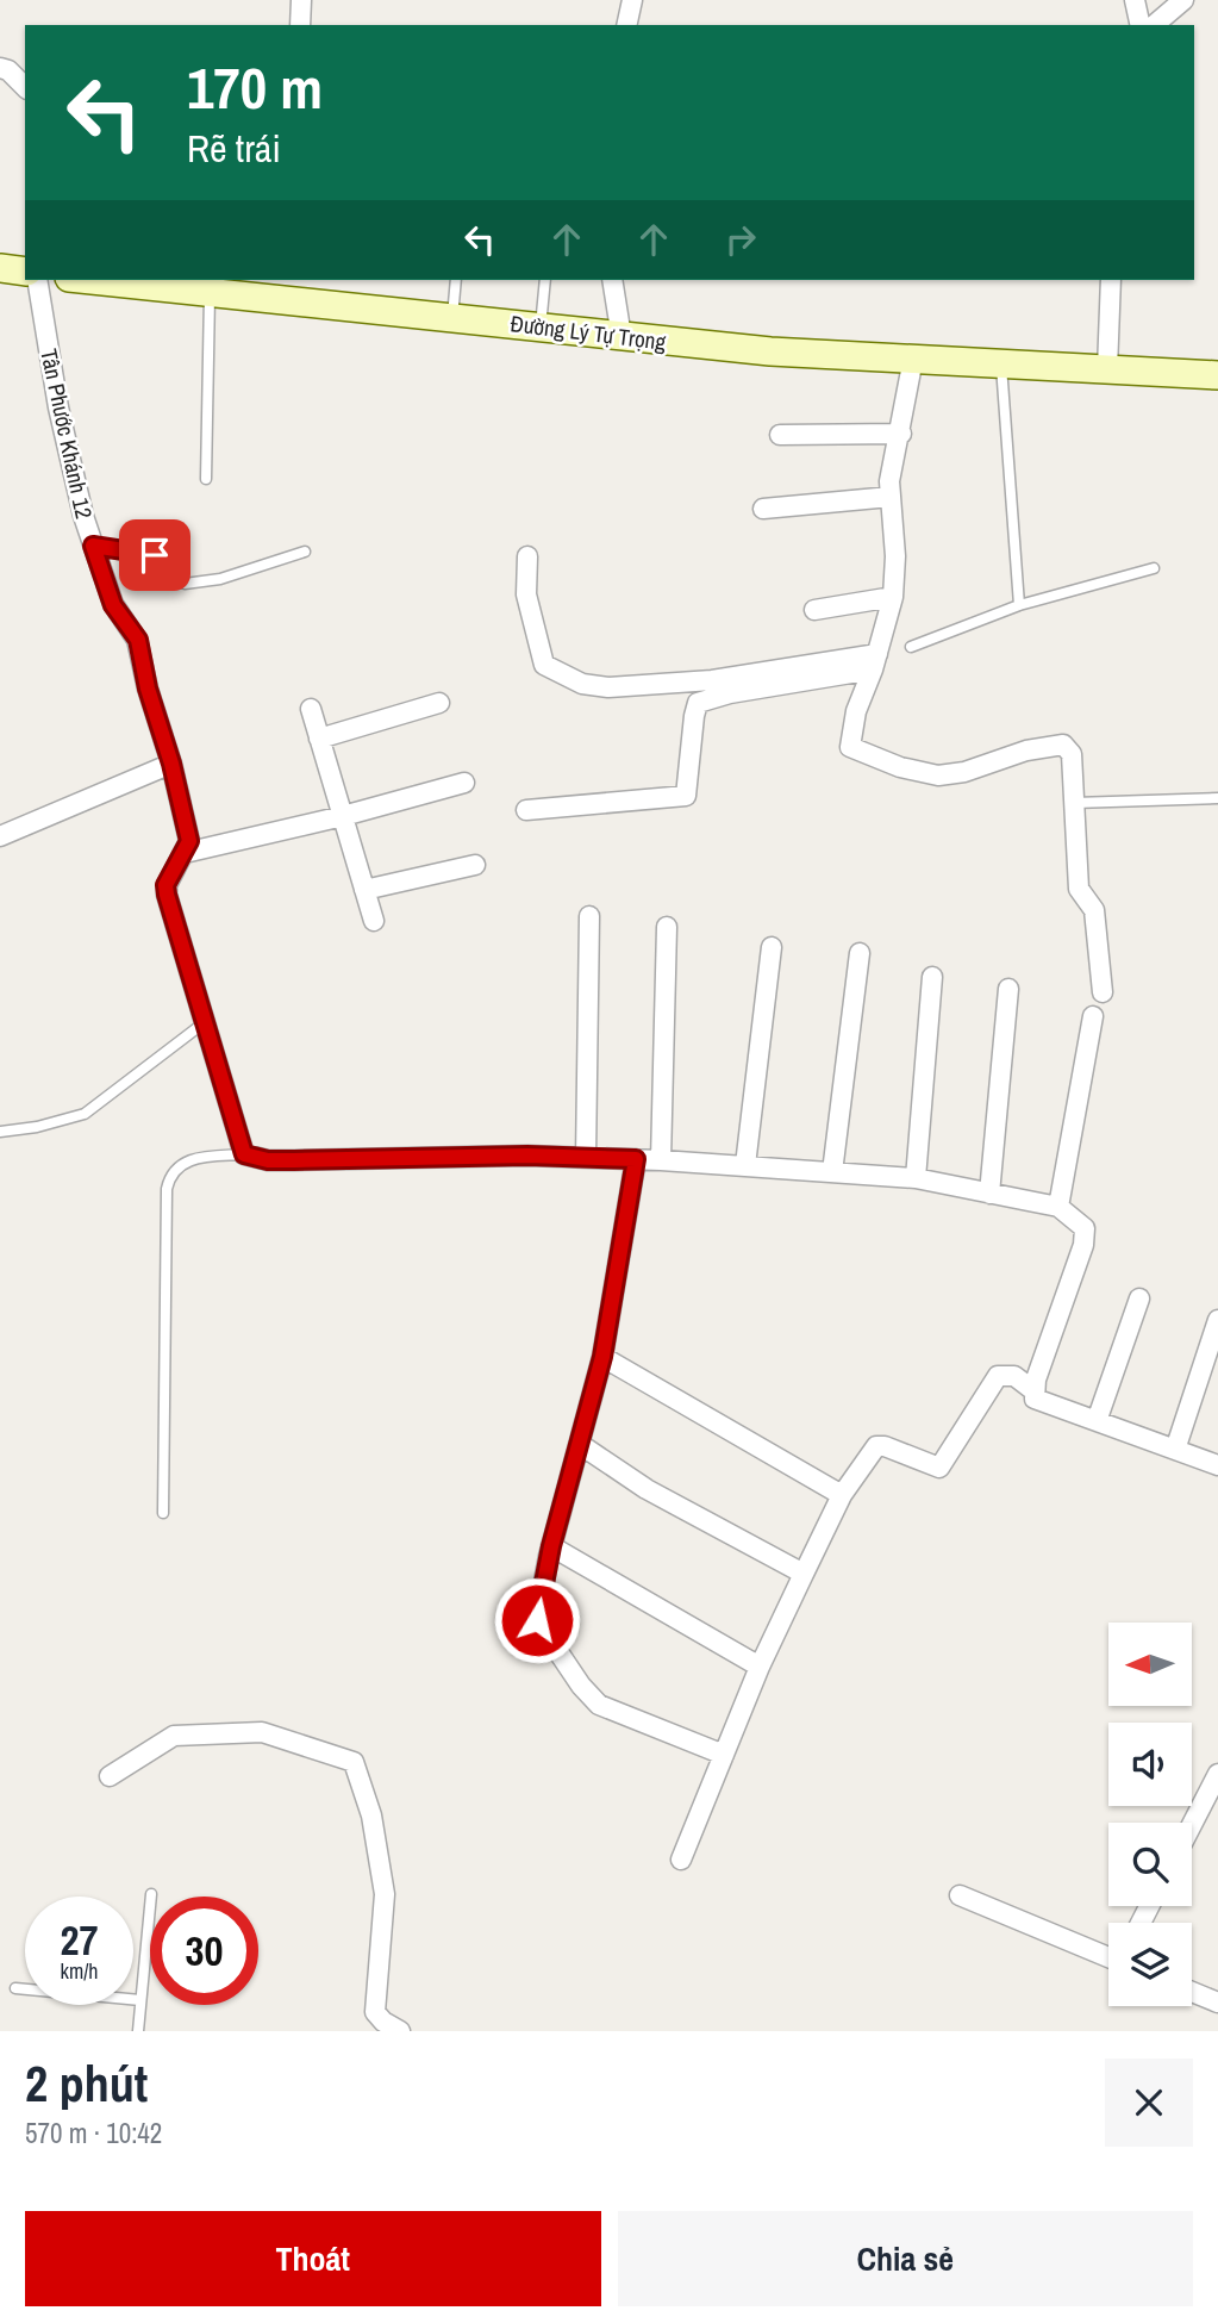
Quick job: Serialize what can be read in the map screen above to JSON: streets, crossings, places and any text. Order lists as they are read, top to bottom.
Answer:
{
  "streets": {
    "main road": ["Đường Lý Tự Trọng"],
    "street": ["Tân Phước Khánh 12"]
  },
  "north": "left",
  "page": {
    "turn": ["170 m", "Rẽ trái"],
    "speed": "27 km/h",
    "limit": "30",
    "heading": ["2 phút", "570 m · 10:42"],
    "buttons": ["Thoát", "Chia sẻ"]
  }
}
